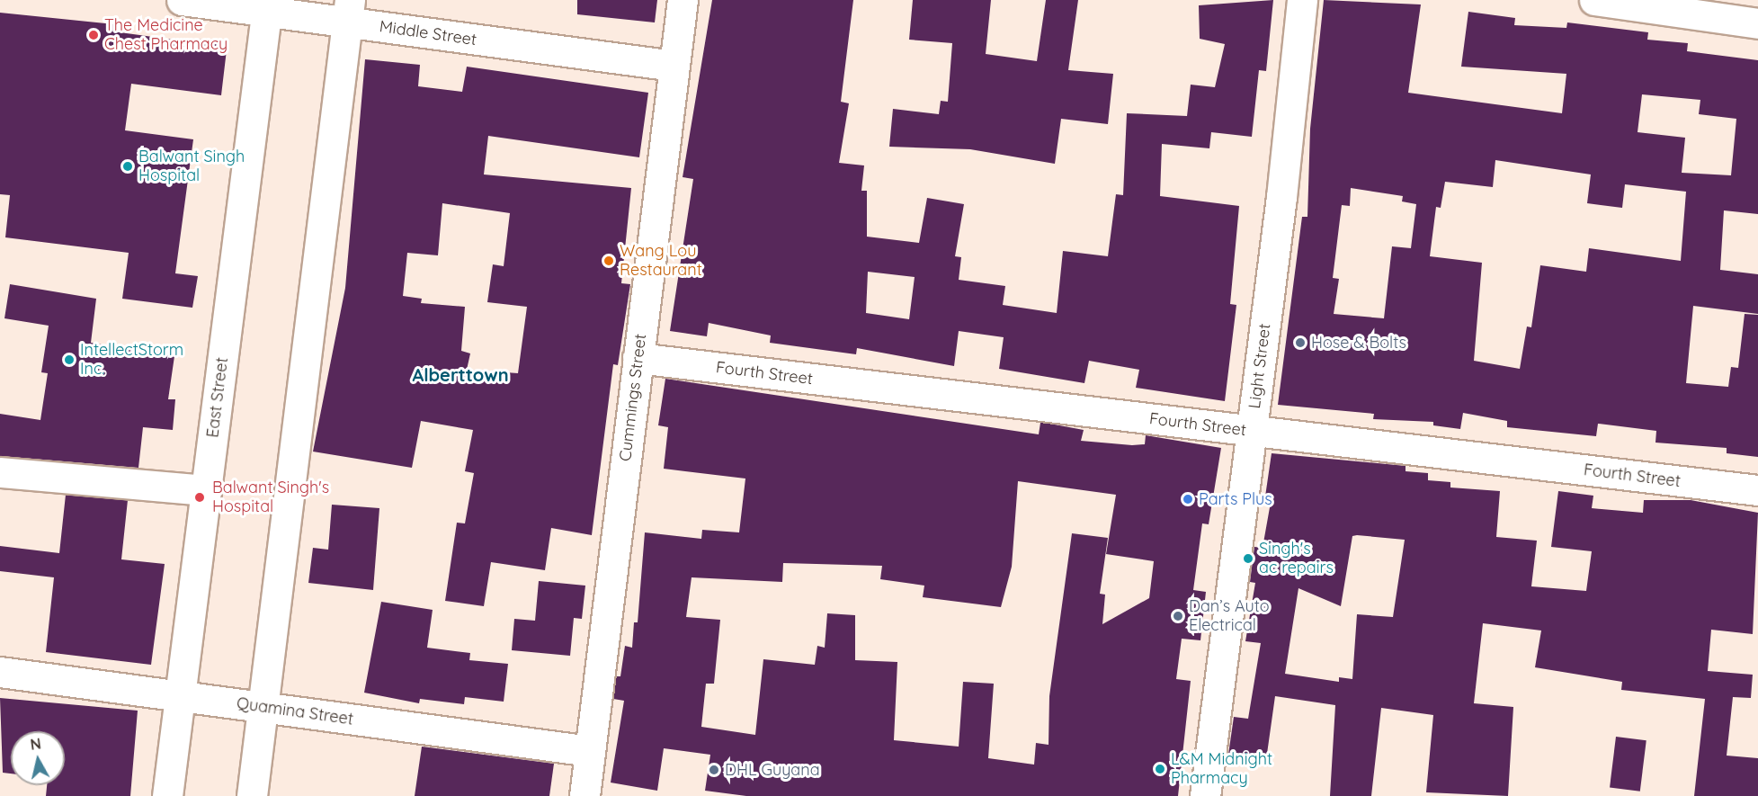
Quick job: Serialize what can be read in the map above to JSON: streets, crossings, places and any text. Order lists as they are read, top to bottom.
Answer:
{
  "streets": {
    "street": [
      "Middle Street",
      "Light Street",
      "Fourth Street",
      "East Street",
      "Cummings Street",
      "Quamina Street"
    ]
  },
  "crossings": [
    ["Middle Street", "East Street"],
    ["Middle Street", "Cummings Street"],
    ["Light Street", "Fourth Street"],
    ["Fourth Street", "Cummings Street"],
    ["East Street", "Quamina Street"],
    ["Cummings Street", "Quamina Street"]
  ],
  "districts": ["Alberttown"],
  "places": [
    "The Medicine Chest Pharmacy",
    "Balwant Singh Hospital",
    "Wang Lou Restaurant",
    "Hose & Bolts",
    "IntellectStorm Inc.",
    "Balwant Singh's Hospital",
    "Parts Plus",
    "Singh's ac repairs",
    "Dan’s Auto Electrical",
    "L&M Midnight Pharmacy",
    "DHL Guyana"
  ],
  "north": "top"
}
